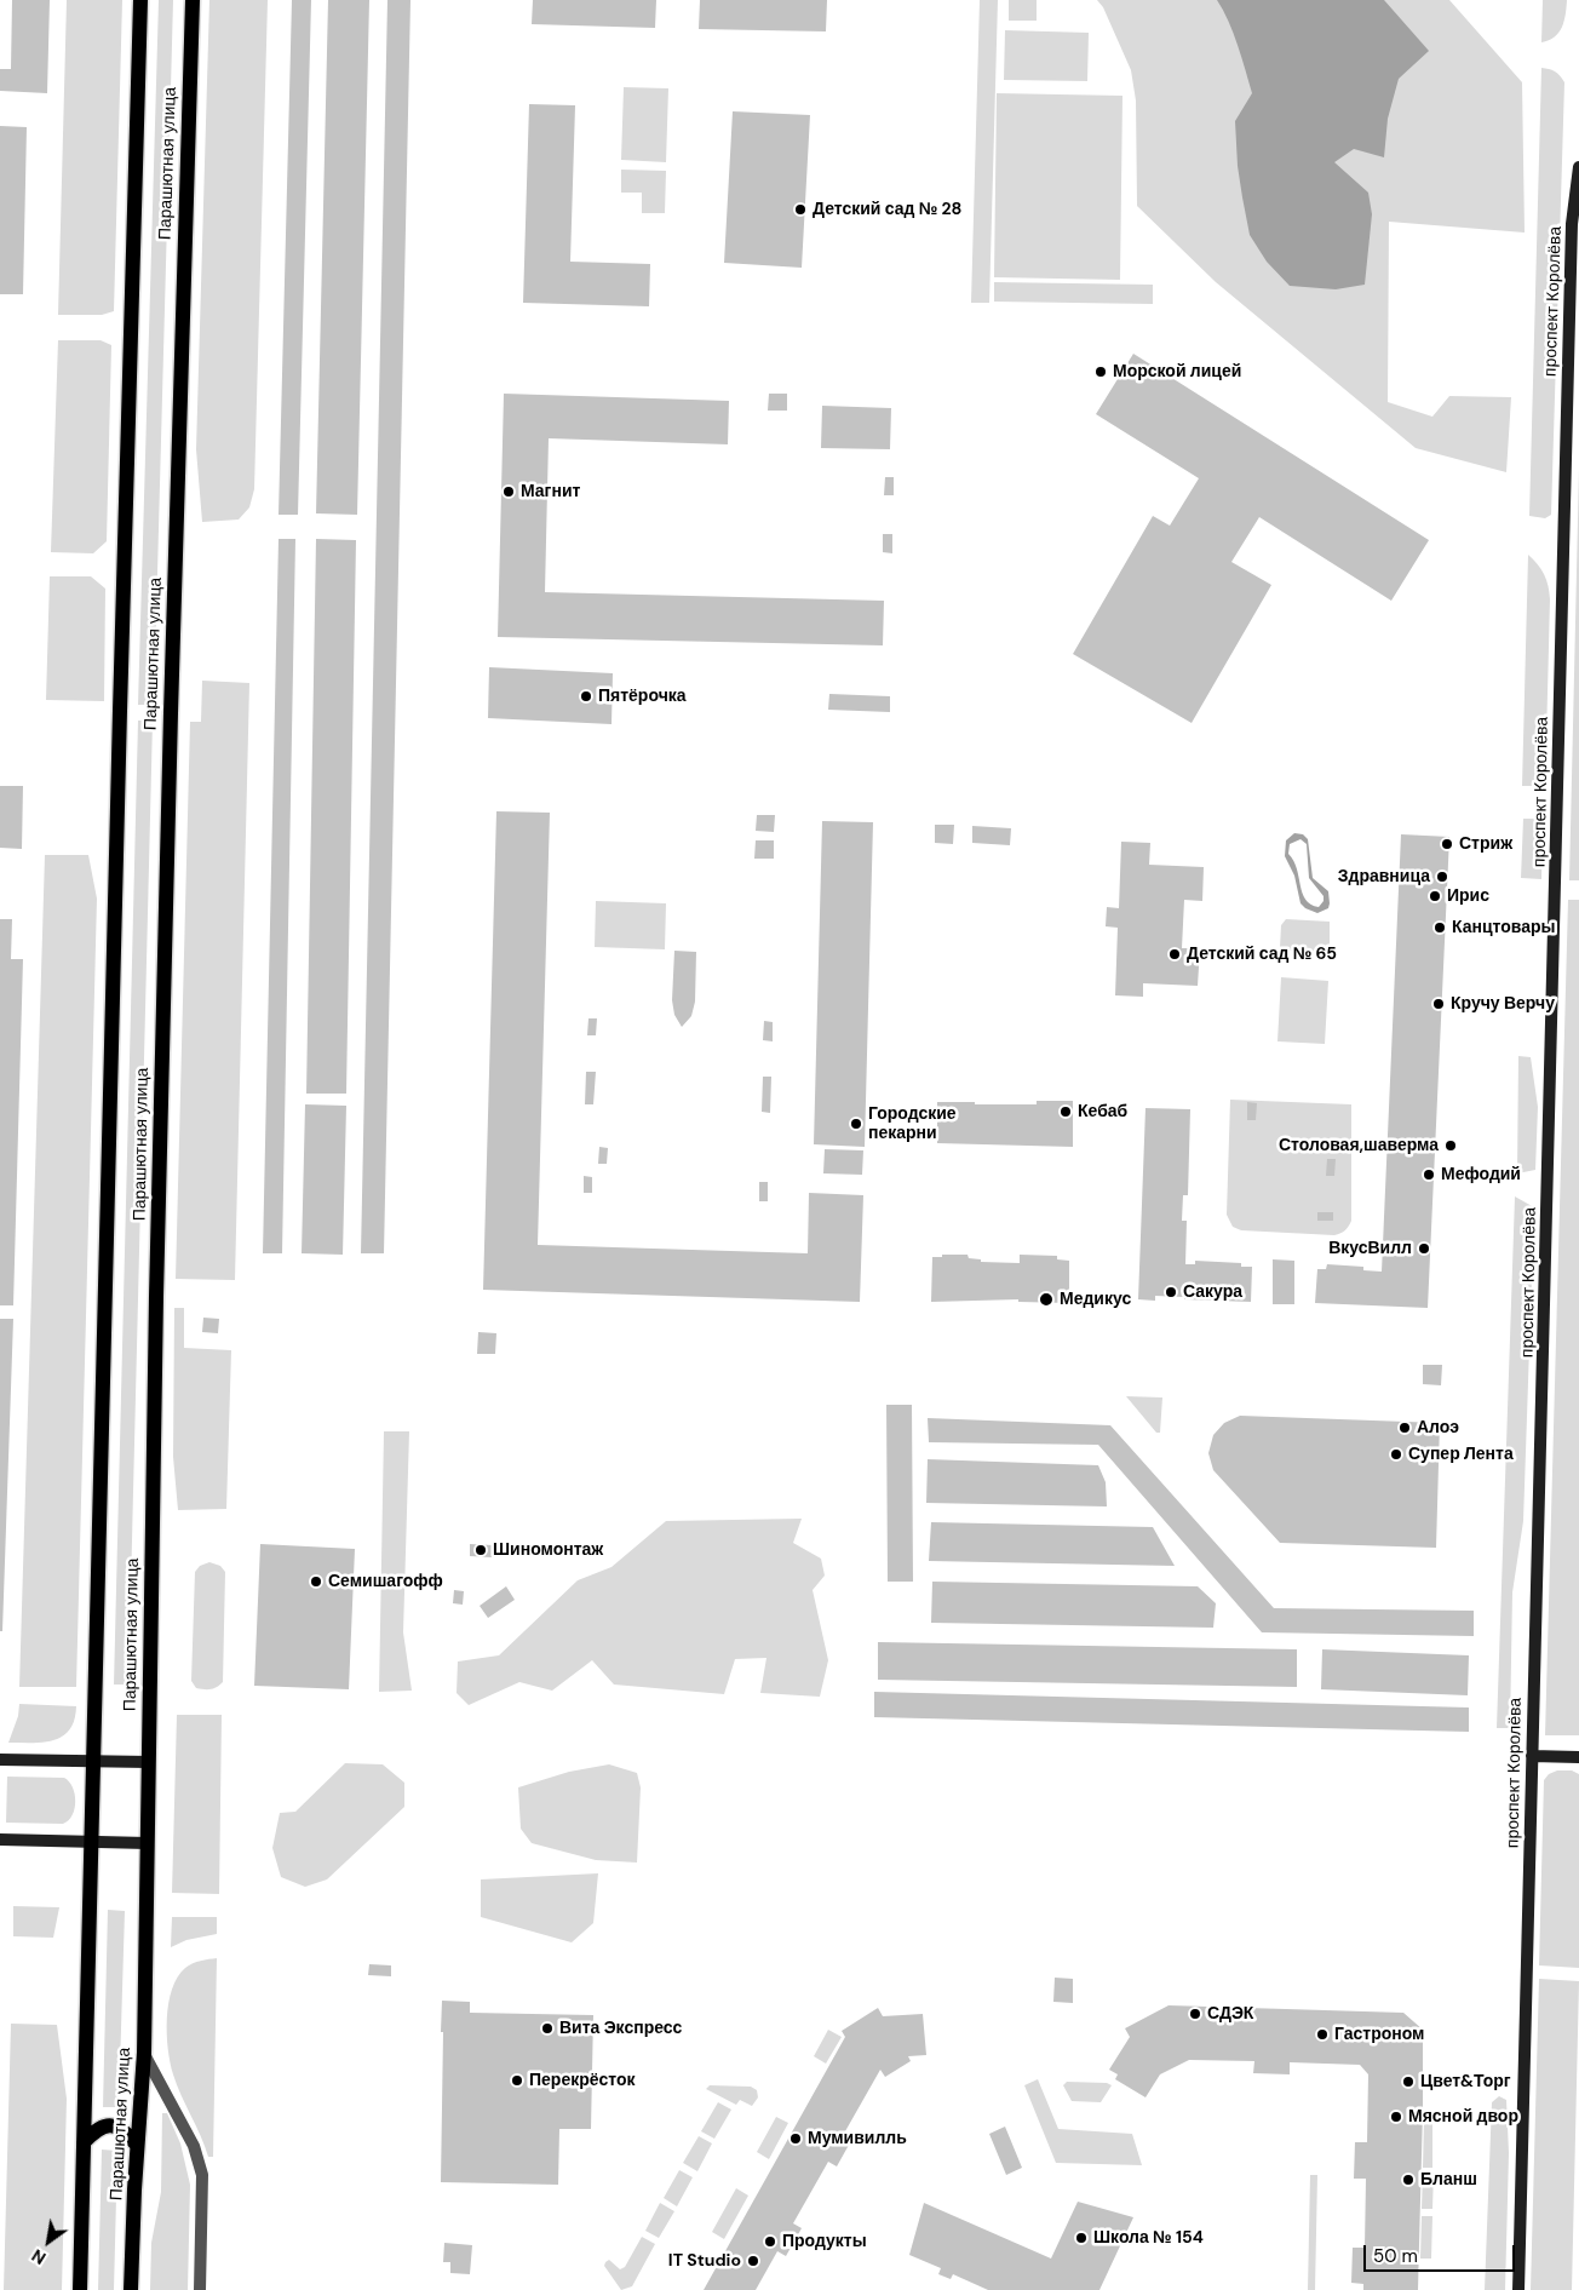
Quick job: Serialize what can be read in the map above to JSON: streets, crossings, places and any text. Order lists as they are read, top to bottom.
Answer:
{
  "streets": {
    "main road": ["Парашютная улица"],
    "street": ["проспект Королёва"]
  },
  "places": [
    "Детский сад № 28",
    "Морской лицей",
    "Магнит",
    "Пятёрочка",
    "Стриж",
    "Здравница",
    "Ирис",
    "Канцтовары",
    "Детский сад № 65",
    "Кручу Верчу",
    "Кебаб",
    "Городские пекарни",
    "Столовая,шаверма",
    "Мефодий",
    "ВкусВилл",
    "Сакура",
    "Медикус",
    "Алоэ",
    "Супер Лента",
    "Шиномонтаж",
    "Семишагофф",
    "СДЭК",
    "Вита Экспресс",
    "Гастроном",
    "Перекрёсток",
    "Цвет&Торг",
    "Мясной двор",
    "Мумивилль",
    "Бланш",
    "Школа № 154",
    "Продукты",
    "IT Studio"
  ],
  "scale_bar": "50 m",
  "north": "bottom left"
}
